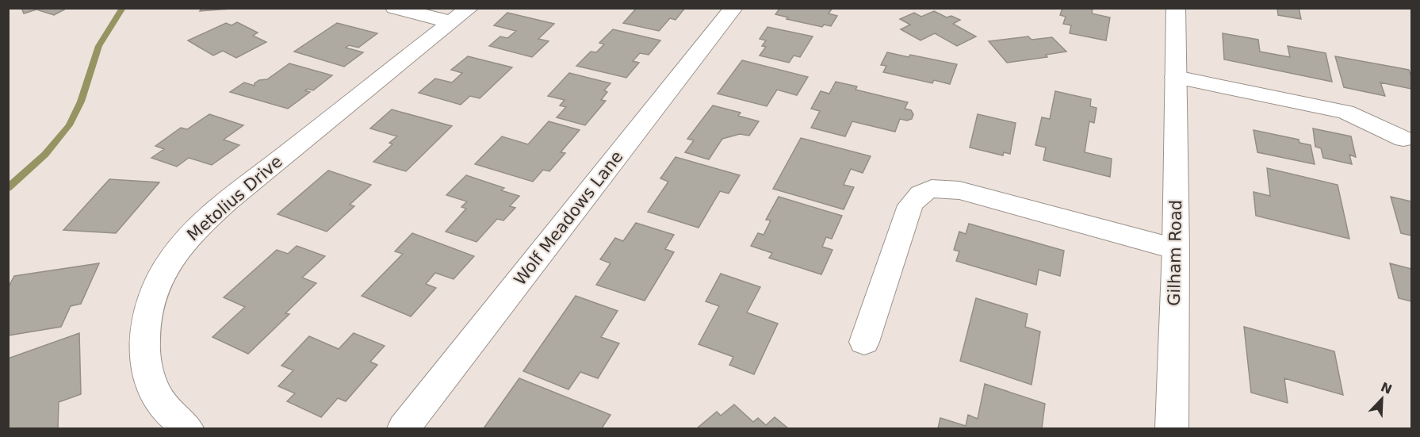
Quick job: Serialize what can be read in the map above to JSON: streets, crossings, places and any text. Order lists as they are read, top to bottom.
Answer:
{
  "streets": {
    "street": ["Metolius Drive", "Wolf Meadows Lane", "Gilham Road"]
  },
  "north": "top right"
}
